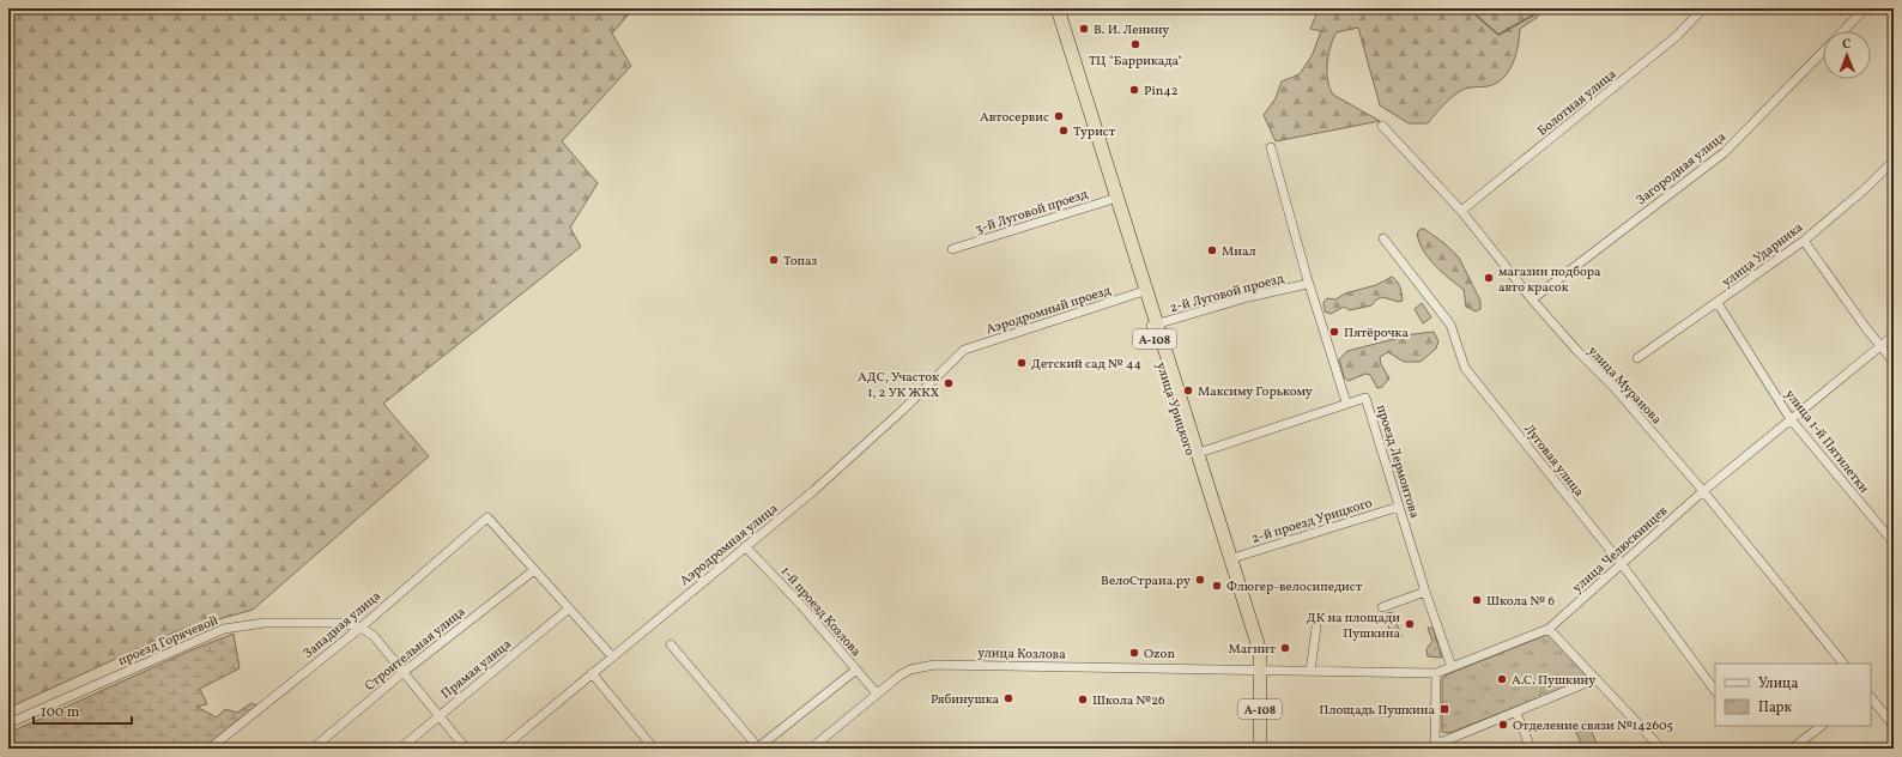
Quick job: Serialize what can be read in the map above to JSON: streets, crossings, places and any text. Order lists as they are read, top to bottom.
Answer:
{
  "streets": {
    "highway": ["А-108", "улица Урицкого"],
    "street": [
      "Болотная улица",
      "Загородная улица",
      "3-й Луговой проезд",
      "улица Ударника",
      "2-й Луговой проезд",
      "Аэродромный проезд",
      "улица Муранова",
      "улица 1-й Пятилетки",
      "Луговая улица",
      "проезд Лермонтова",
      "2-й проезд Урицкого",
      "Аэродромная улица",
      "улица Челюскинцев",
      "1-й проезд Козлова",
      "Западная улица",
      "проезд Горячевой",
      "Строительная улица",
      "улица Козлова",
      "Прямая улица"
    ]
  },
  "crossings": [
    ["Болотная улица", "улица Муранова"],
    ["Загородная улица", "улица Муранова"],
    ["3-й Луговой проезд", "улица Урицкого"],
    ["улица Ударника", "улица 1-й Пятилетки"],
    ["2-й Луговой проезд", "улица Урицкого"],
    ["Аэродромный проезд", "улица Урицкого"],
    ["Аэродромный проезд", "Аэродромная улица"],
    ["улица Муранова", "улица Челюскинцев"],
    ["улица Урицкого", "2-й проезд Урицкого"],
    ["улица Урицкого", "улица Челюскинцев"],
    ["улица Урицкого", "улица Козлова"],
    ["улица 1-й Пятилетки", "улица Челюскинцев"],
    ["Луговая улица", "улица Челюскинцев"],
    ["проезд Лермонтова", "2-й проезд Урицкого"],
    ["проезд Лермонтова", "улица Челюскинцев"],
    ["Аэродромная улица", "1-й проезд Козлова"],
    ["улица Челюскинцев", "улица Козлова"],
    ["1-й проезд Козлова", "улица Козлова"],
    ["Западная улица", "проезд Горячевой"],
    ["Западная улица", "Строительная улица"],
    ["проезд Горячевой", "Строительная улица"],
    ["проезд Горячевой", "Прямая улица"]
  ],
  "places": {
    "other": [
      "В. И. Ленину",
      "ТЦ \"Баррикада\"",
      "Pin42",
      "Автосервис",
      "Турист",
      "Миал",
      "Топаз",
      "магазин подбора авто красок",
      "Пятёрочка",
      "Детский сад № 44",
      "АДС, Участок 1, 2 УК ЖКХ",
      "Максиму Горькому",
      "ВелоСтрана.ру",
      "Флюгер-велосипедист",
      "Школа № 6",
      "ДК на площади Пушкина",
      "Магнит",
      "Ozon",
      "А.С. Пушкину",
      "Рябинушка",
      "Школа №26",
      "Отделение связи №142605"
    ],
    "transit": ["Площадь Пушкина"]
  },
  "legend": ["Улица", "Парк"],
  "scale_bar": "100 m",
  "north": "top"
}
